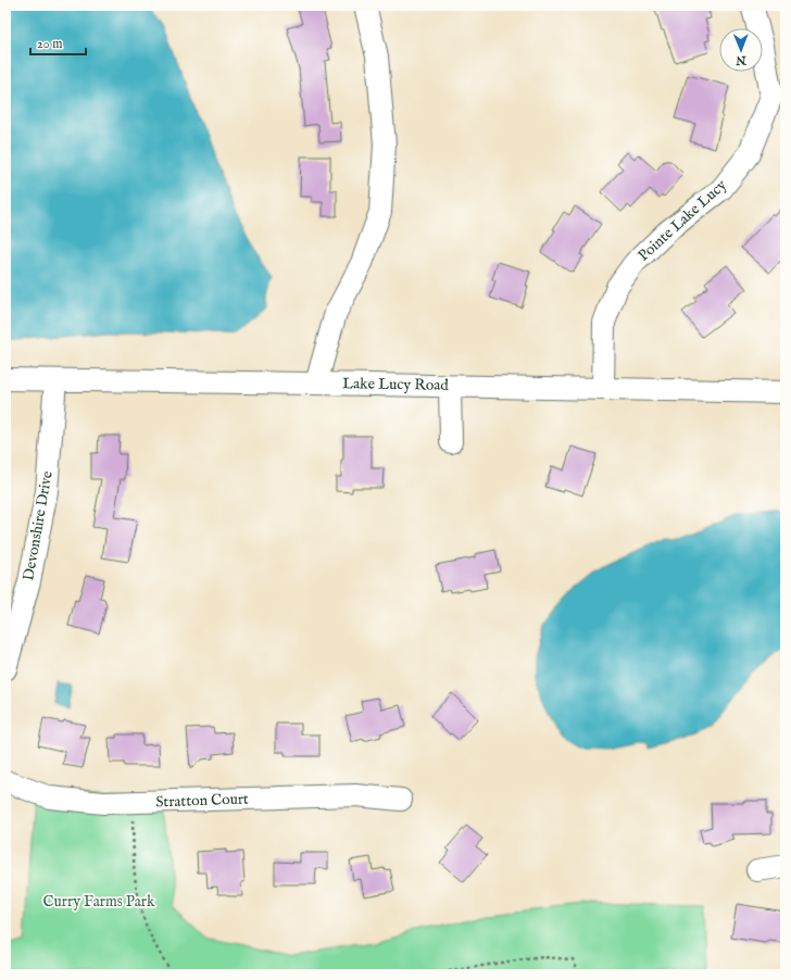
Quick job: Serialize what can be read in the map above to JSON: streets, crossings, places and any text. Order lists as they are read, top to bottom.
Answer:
{
  "streets": {
    "street": [
      "Pointe Lake Lucy",
      "Lake Lucy Road",
      "Devonshire Drive",
      "Stratton Court"
    ]
  },
  "crossings": [
    ["Pointe Lake Lucy", "Lake Lucy Road"],
    ["Lake Lucy Road", "Devonshire Drive"]
  ],
  "parks": ["Curry Farms Park"],
  "scale_bar": "20 m",
  "north": "bottom"
}
